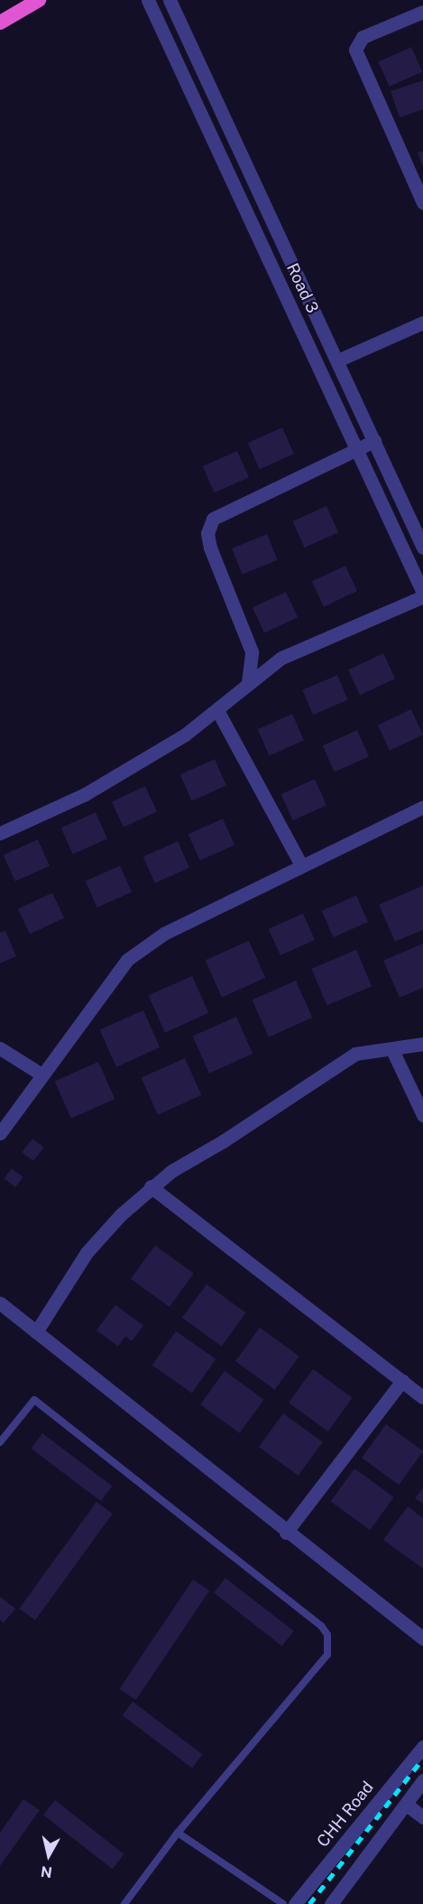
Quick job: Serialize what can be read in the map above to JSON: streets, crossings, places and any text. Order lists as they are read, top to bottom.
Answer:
{
  "streets": {
    "street": ["Road 3", "CHH Road"]
  },
  "north": "bottom"
}
